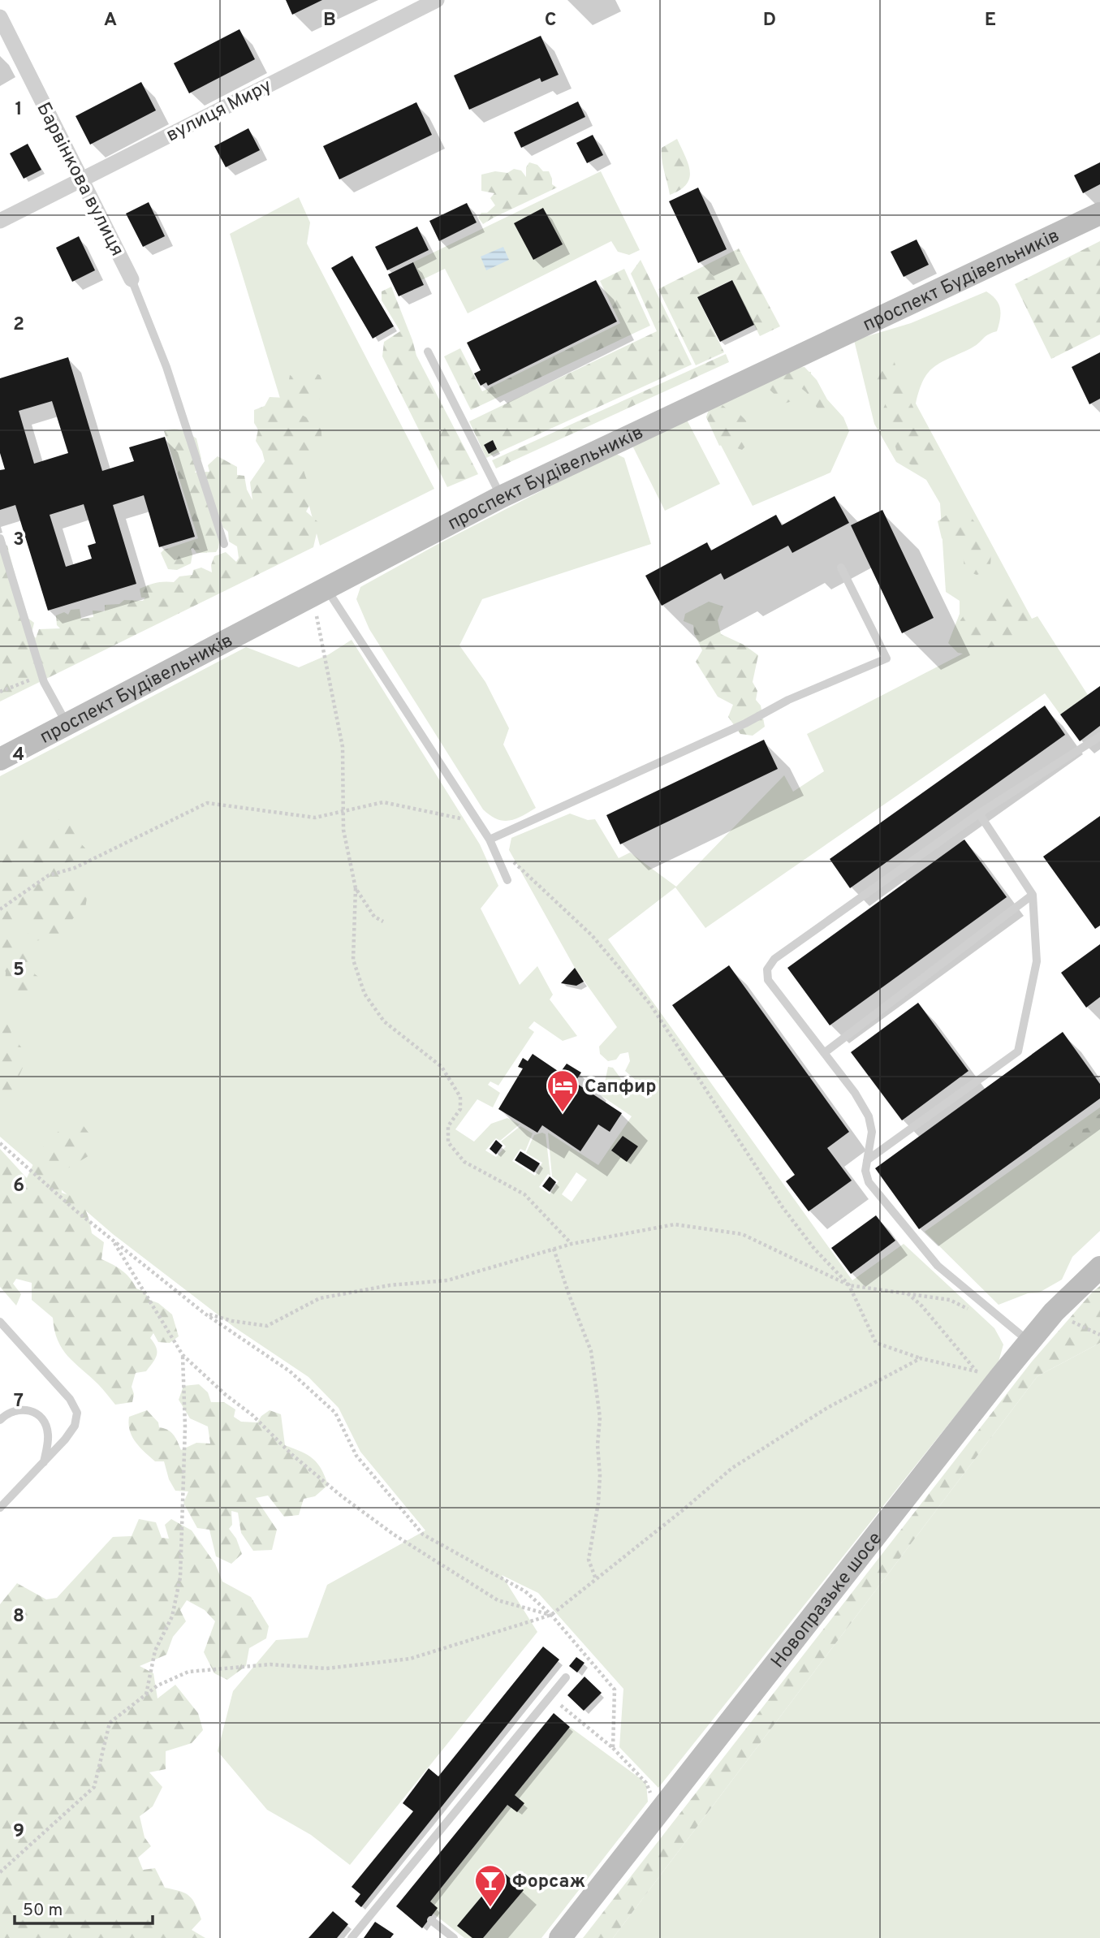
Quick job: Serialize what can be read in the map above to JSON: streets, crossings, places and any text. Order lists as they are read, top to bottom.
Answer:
{
  "streets": {
    "street": [
      "вулиця Миру",
      "Барвінкова вулиця",
      "проспект Будівельників",
      "Новопразьке шосе"
    ]
  },
  "crossings": [
    ["вулиця Миру", "Барвінкова вулиця"]
  ],
  "places": {
    "hotel": ["Сапфир"],
    "bar": ["Форсаж"]
  },
  "scale_bar": "50 m",
  "grid": {
    "columns": [
      "A",
      "B",
      "C",
      "D",
      "E"
    ],
    "rows": [
      "1",
      "2",
      "3",
      "4",
      "5",
      "6",
      "7",
      "8",
      "9"
    ]
  }
}
